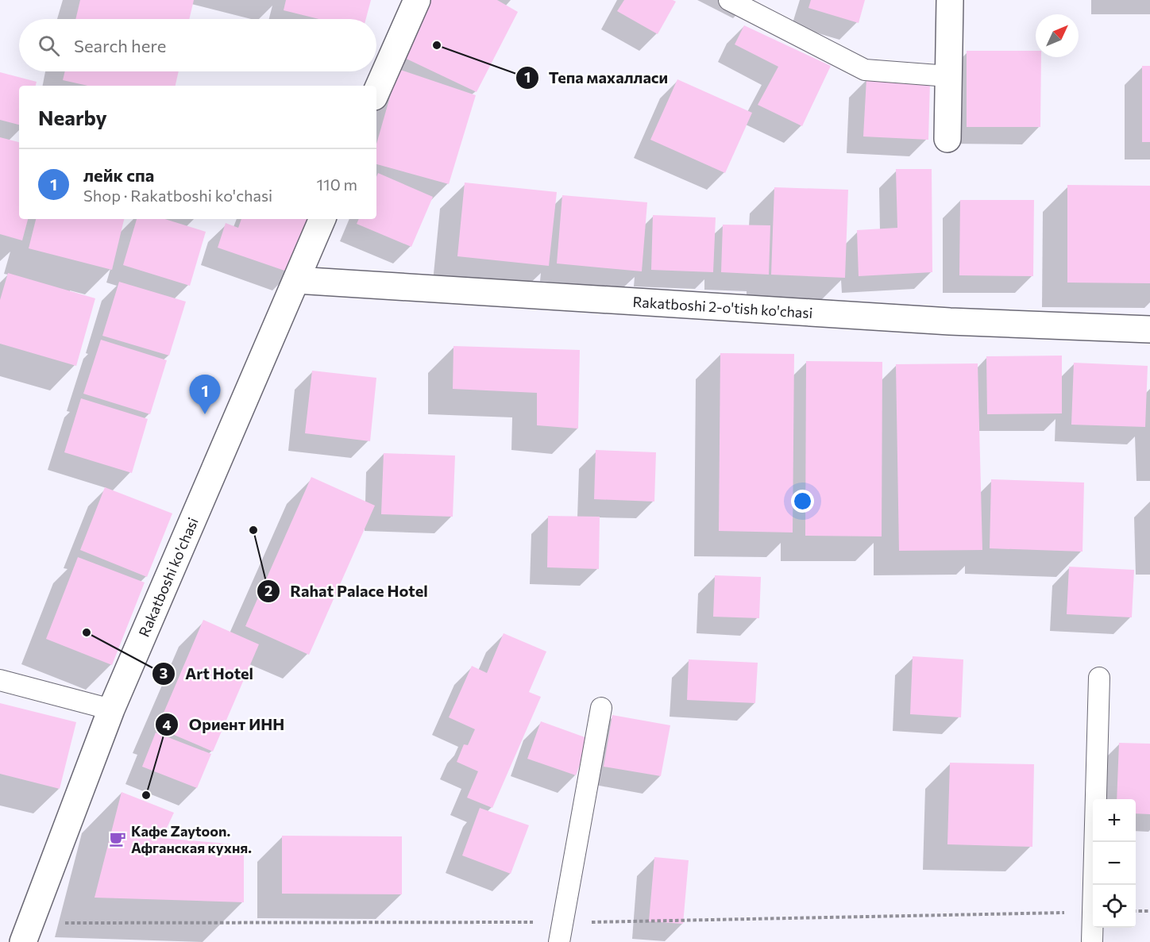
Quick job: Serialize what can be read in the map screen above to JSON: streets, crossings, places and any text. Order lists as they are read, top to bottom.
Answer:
{
  "streets": {
    "street": ["Rakatboshi 2-o'tish ko'chasi", "Rakatboshi ko'chasi"]
  },
  "crossings": [
    ["Rakatboshi 2-o'tish ko'chasi", "Rakatboshi ko'chasi"]
  ],
  "places": {
    "other": [
      "Тепа махалласи",
      "Rahat Palace Hotel",
      "Art Hotel",
      "Ориент ИНН"
    ],
    "cafe": ["Кафе Zaytoon. Афганская кухня."]
  },
  "north": "top right",
  "page": {
    "search": "Search here",
    "heading": "Nearby",
    "list": [
      {
        "mark": "1",
        "name": "лейк спа",
        "note": "Shop · Rakatboshi ko'chasi",
        "value": "110 m"
      }
    ],
    "pins": "1",
    "map_buttons": ["+", "−"]
  }
}
